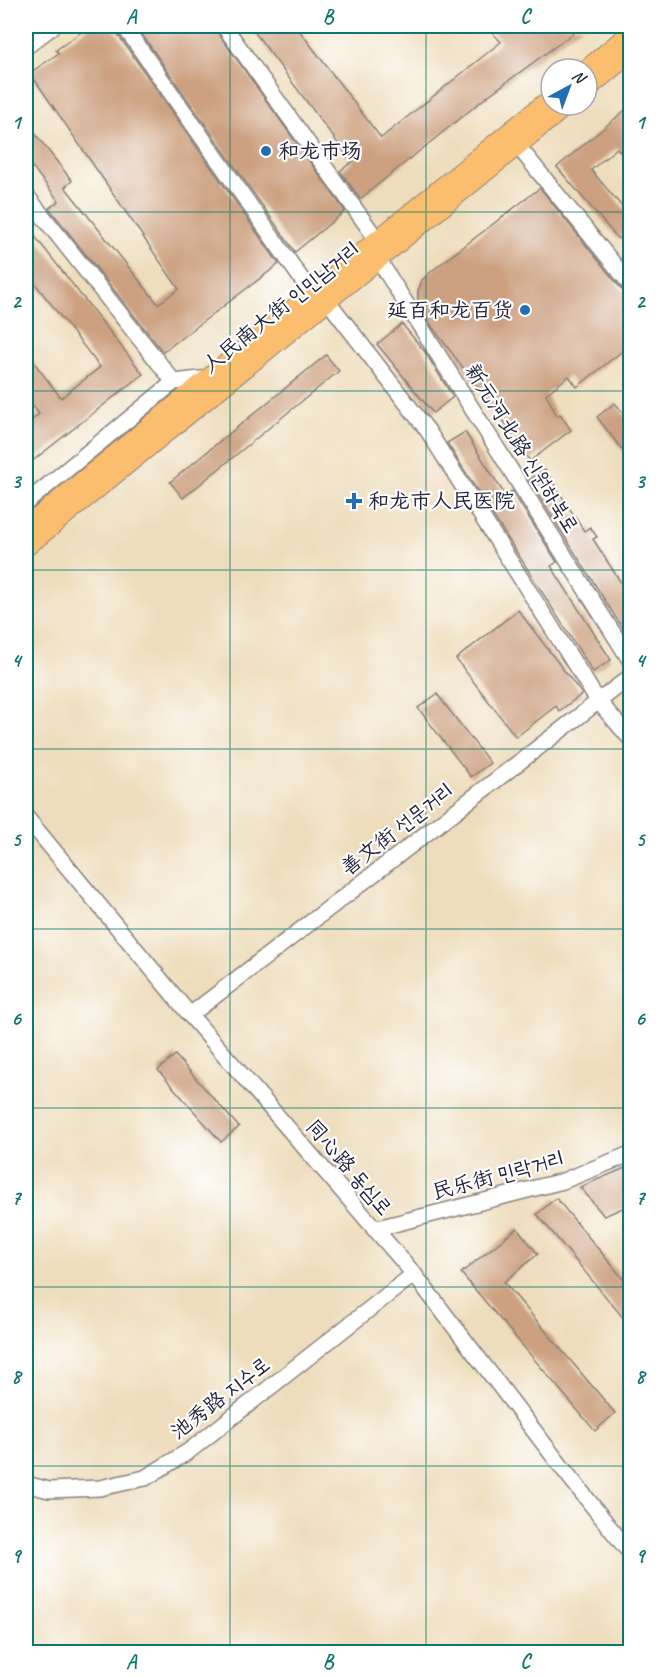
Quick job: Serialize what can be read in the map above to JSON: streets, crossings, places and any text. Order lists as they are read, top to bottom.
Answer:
{
  "streets": {
    "main road": ["人民南大街 인민남거리"],
    "street": [
      "新元河北路 신원하북로",
      "善文街 선문거리",
      "同心路 동심로",
      "民乐街 민락거리",
      "池秀路 지수로"
    ]
  },
  "crossings": [
    ["人民南大街 인민남거리", "新元河北路 신원하북로"],
    ["善文街 선문거리", "同心路 동심로"],
    ["同心路 동심로", "民乐街 민락거리"],
    ["同心路 동심로", "池秀路 지수로"]
  ],
  "places": {
    "other": ["和龙市场", "延百和龙百货"],
    "health": ["和龙市人民医院"]
  },
  "north": "top right",
  "grid": {
    "columns": ["A", "B", "C"],
    "rows": [
      "1",
      "2",
      "3",
      "4",
      "5",
      "6",
      "7",
      "8",
      "9"
    ]
  }
}
